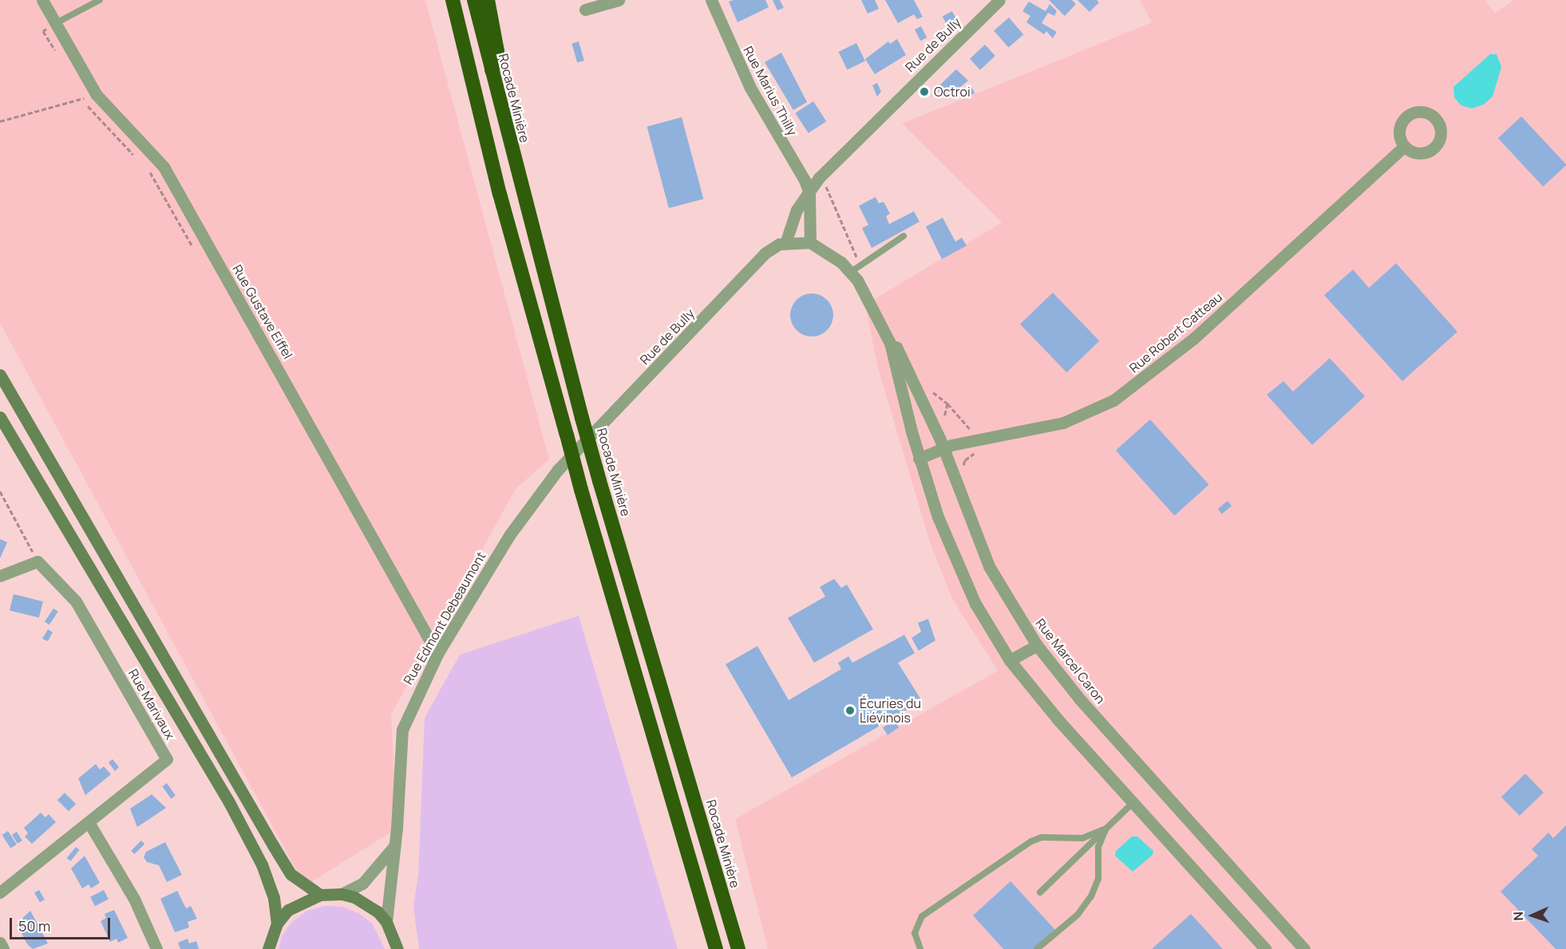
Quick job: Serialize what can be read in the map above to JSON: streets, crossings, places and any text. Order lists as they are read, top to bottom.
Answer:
{
  "streets": {
    "highway": ["Rocade Minière"],
    "street": [
      "Rue de Bully",
      "Rue Marius Thilly",
      "Rue Gustave Eiffel",
      "Rue Robert Catteau",
      "Rue Edmont Debeaumont",
      "Rue Marcel Caron",
      "Rue Marivaux"
    ]
  },
  "crossings": [
    ["Rue de Bully", "Rue Marius Thilly"],
    ["Rue de Bully", "Rue Edmont Debeaumont"],
    ["Rue Gustave Eiffel", "Rue Edmont Debeaumont"],
    ["Rue Robert Catteau", "Rue Marcel Caron"]
  ],
  "places": ["Octroi", "Écuries du Liévinois"],
  "scale_bar": "50 m",
  "north": "left"
}
